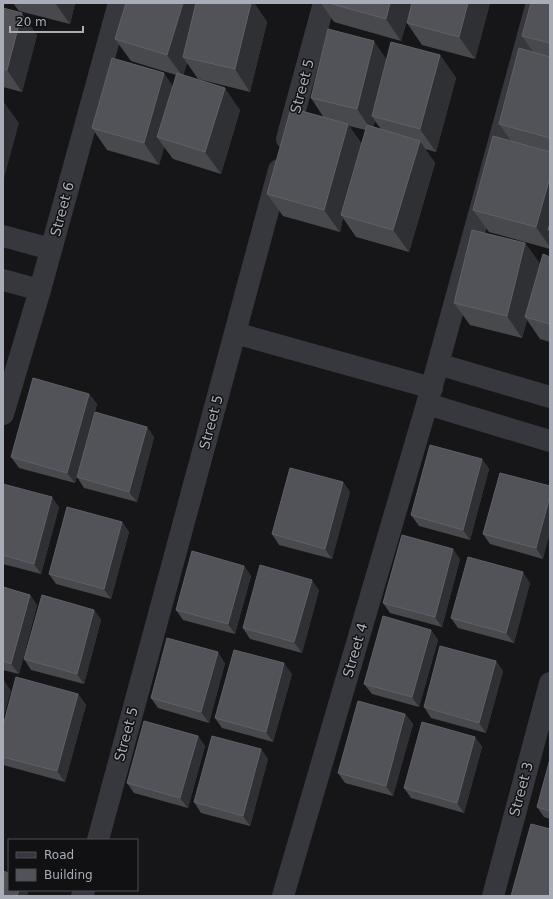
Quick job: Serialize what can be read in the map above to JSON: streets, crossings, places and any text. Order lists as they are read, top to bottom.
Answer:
{
  "streets": {
    "street": [
      "Street 5",
      "Street 6",
      "Street 4",
      "Street 3"
    ]
  },
  "legend": ["Road", "Building"],
  "scale_bar": "20 m"
}
